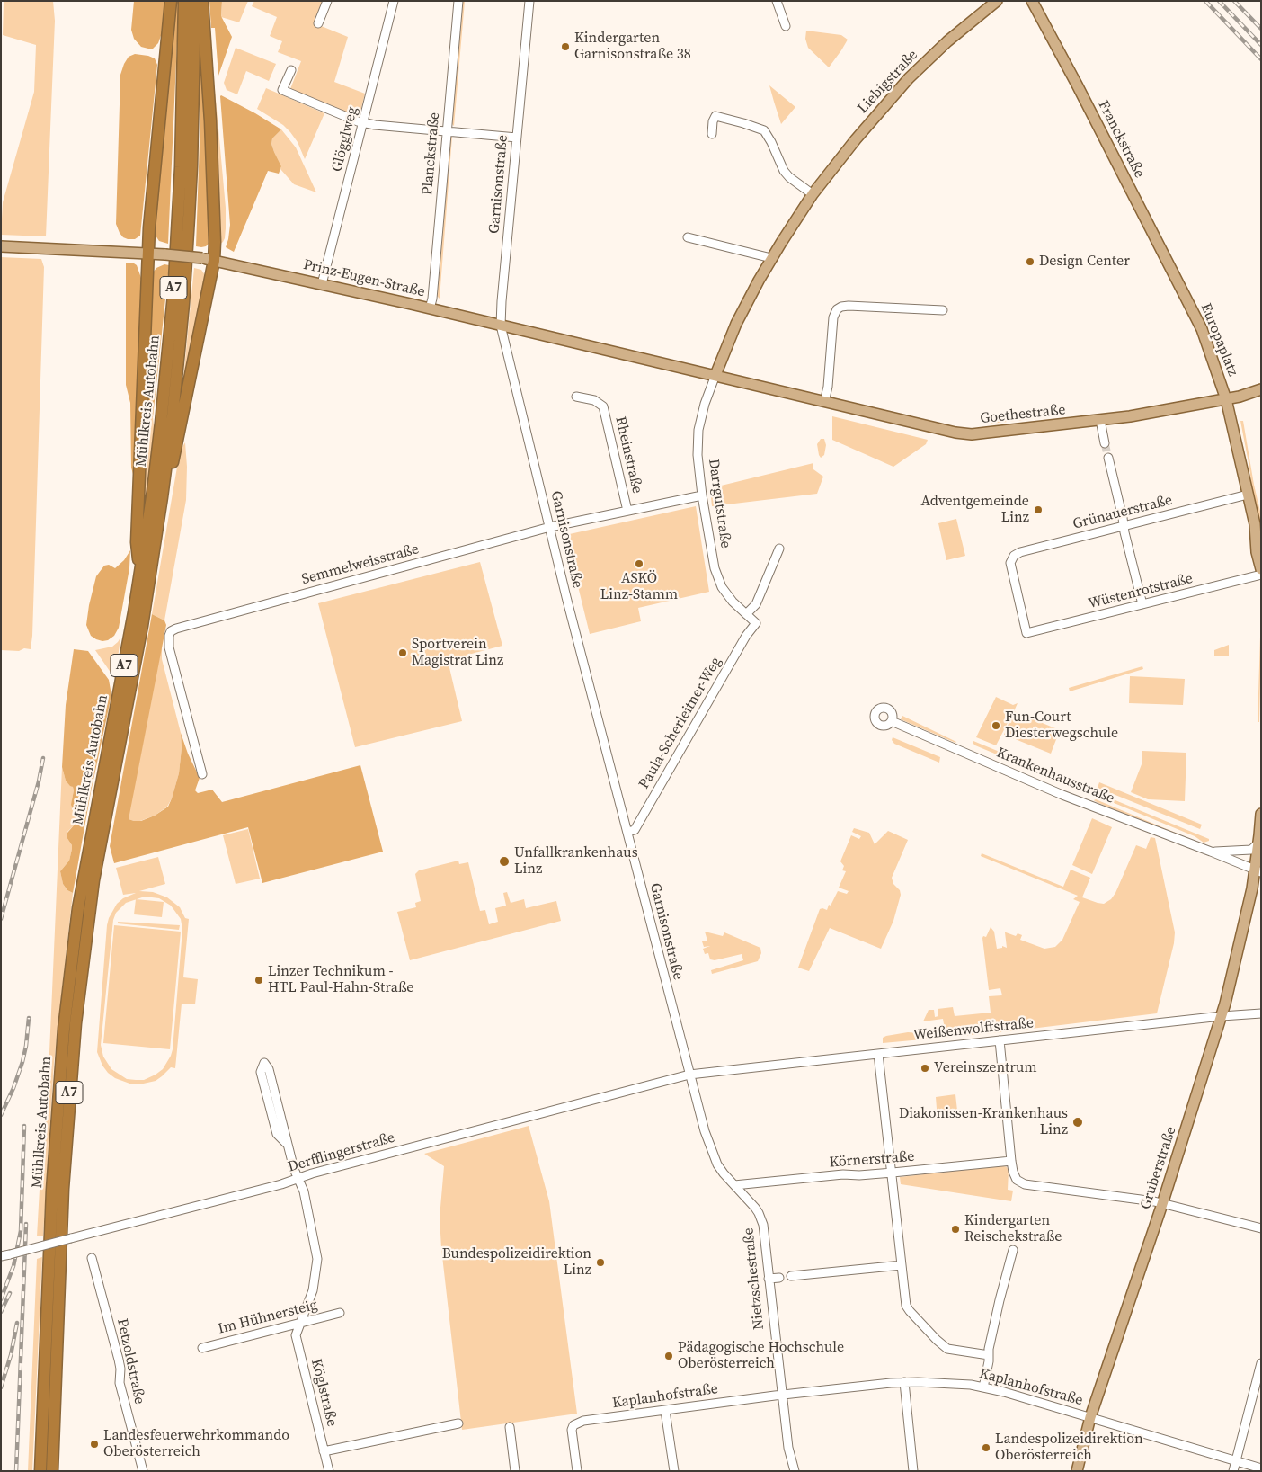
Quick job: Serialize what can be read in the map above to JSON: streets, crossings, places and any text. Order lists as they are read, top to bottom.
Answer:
{
  "streets": {
    "highway": ["A7", "Mühlkreis Autobahn"],
    "main road": [
      "Liebigstraße",
      "Franckstraße",
      "Prinz-Eugen-Straße",
      "Europaplatz",
      "Goethestraße",
      "Gruberstraße"
    ],
    "street": [
      "Glögglweg",
      "Planckstraße",
      "Garnisonstraße",
      "Rheinstraße",
      "Darrgutstraße",
      "Grünauerstraße",
      "Semmelweisstraße",
      "Wüstenrotstraße",
      "Paula-Scherleitner-Weg",
      "Krankenhausstraße",
      "Weißenwolffstraße",
      "Derfflingerstraße",
      "Körnerstraße",
      "Nietzschestraße",
      "Im Hühnersteig",
      "Petzoldstraße",
      "Kaplanhofstraße",
      "Köglstraße"
    ]
  },
  "crossings": [
    ["Liebigstraße", "Prinz-Eugen-Straße"],
    ["Liebigstraße", "Goethestraße"],
    ["Liebigstraße", "Darrgutstraße"],
    ["Glögglweg", "Prinz-Eugen-Straße"],
    ["Franckstraße", "Europaplatz"],
    ["Planckstraße", "Prinz-Eugen-Straße"],
    ["Garnisonstraße", "Prinz-Eugen-Straße"],
    ["Garnisonstraße", "Semmelweisstraße"],
    ["Garnisonstraße", "Paula-Scherleitner-Weg"],
    ["Garnisonstraße", "Weißenwolffstraße"],
    ["Garnisonstraße", "Derfflingerstraße"],
    ["Garnisonstraße", "Nietzschestraße"],
    ["Prinz-Eugen-Straße", "Goethestraße"],
    ["Prinz-Eugen-Straße", "Darrgutstraße"],
    ["Europaplatz", "Goethestraße"],
    ["Europaplatz", "Grünauerstraße"],
    ["Goethestraße", "Darrgutstraße"],
    ["Rheinstraße", "Semmelweisstraße"],
    ["Darrgutstraße", "Semmelweisstraße"],
    ["Darrgutstraße", "Paula-Scherleitner-Weg"],
    ["Grünauerstraße", "Wüstenrotstraße"],
    ["Krankenhausstraße", "Gruberstraße"],
    ["Weißenwolffstraße", "Derfflingerstraße"],
    ["Weißenwolffstraße", "Gruberstraße"],
    ["Weißenwolffstraße", "Nietzschestraße"],
    ["Derfflingerstraße", "Nietzschestraße"],
    ["Derfflingerstraße", "Köglstraße"],
    ["Körnerstraße", "Nietzschestraße"],
    ["Gruberstraße", "Kaplanhofstraße"],
    ["Nietzschestraße", "Kaplanhofstraße"],
    ["Im Hühnersteig", "Köglstraße"]
  ],
  "places": [
    "Kindergarten Garnisonstraße 38",
    "Design Center",
    "Adventgemeinde Linz",
    "ASKÖ Linz-Stamm",
    "Sportverein Magistrat Linz",
    "Fun-Court Diesterwegschule",
    "Unfallkrankenhaus Linz",
    "Linzer Technikum - HTL Paul-Hahn-Straße",
    "Vereinszentrum",
    "Diakonissen-Krankenhaus Linz",
    "Kindergarten Reischekstraße",
    "Bundespolizeidirektion Linz",
    "Pädagogische Hochschule Oberösterreich",
    "Landesfeuerwehrkommando Oberösterreich",
    "Landespolizeidirektion Oberösterreich"
  ]
}
